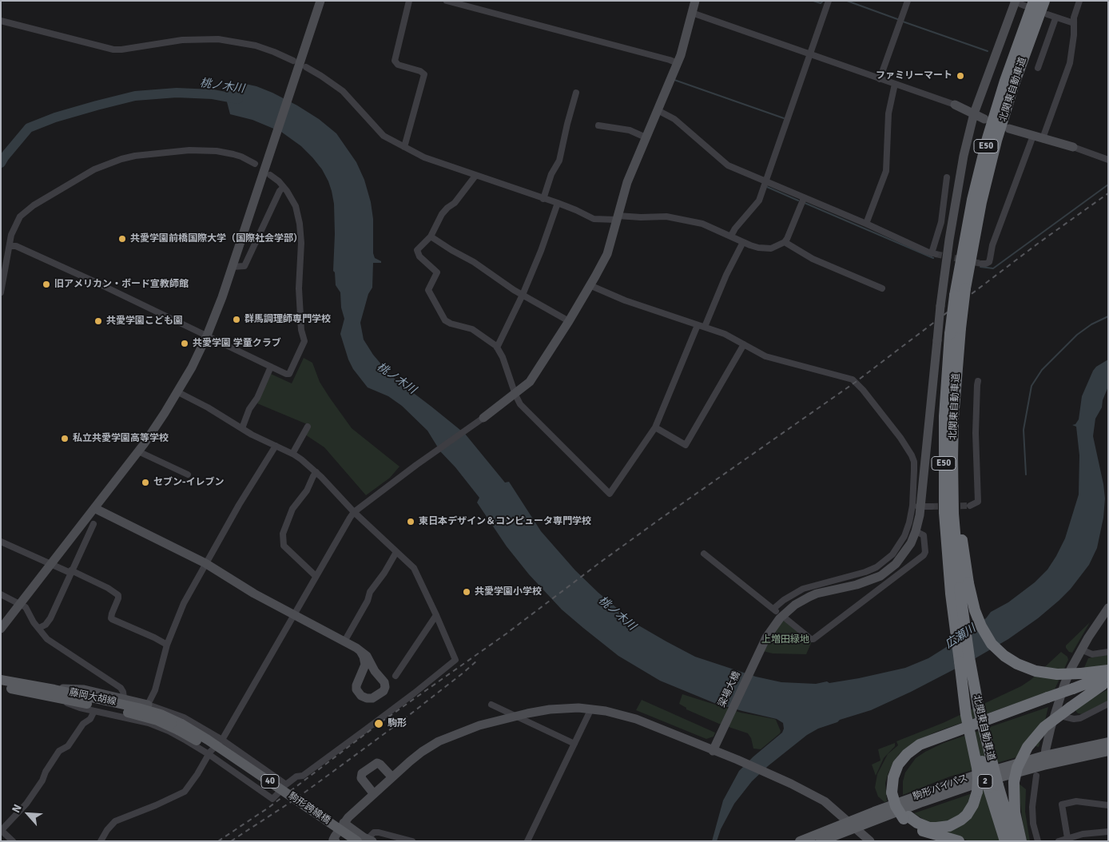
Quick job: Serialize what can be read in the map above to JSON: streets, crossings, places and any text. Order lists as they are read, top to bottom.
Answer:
{
  "streets": {
    "highway": ["北関東自動車道", "E50"],
    "main road": [
      "藤岡大胡線",
      "40",
      "2",
      "駒形バイパス",
      "駒形跨線橋"
    ],
    "street": ["梁場大橋"]
  },
  "crossings": [
    ["藤岡大胡線", "駒形跨線橋"]
  ],
  "water": ["桃ノ木川", "広瀬川"],
  "parks": ["上増田緑地"],
  "places": [
    "ファミリーマート",
    "共愛学園前橋国際大学（国際社会学部）",
    "旧アメリカン・ボード宣教師館",
    "群馬調理師専門学校",
    "共愛学園こども園",
    "共愛学園 学童クラブ",
    "私立共愛学園高等学校",
    "セブン-イレブン",
    "東日本デザイン＆コンピュータ専門学校",
    "共愛学園小学校",
    "駒形"
  ],
  "north": "top left"
}
